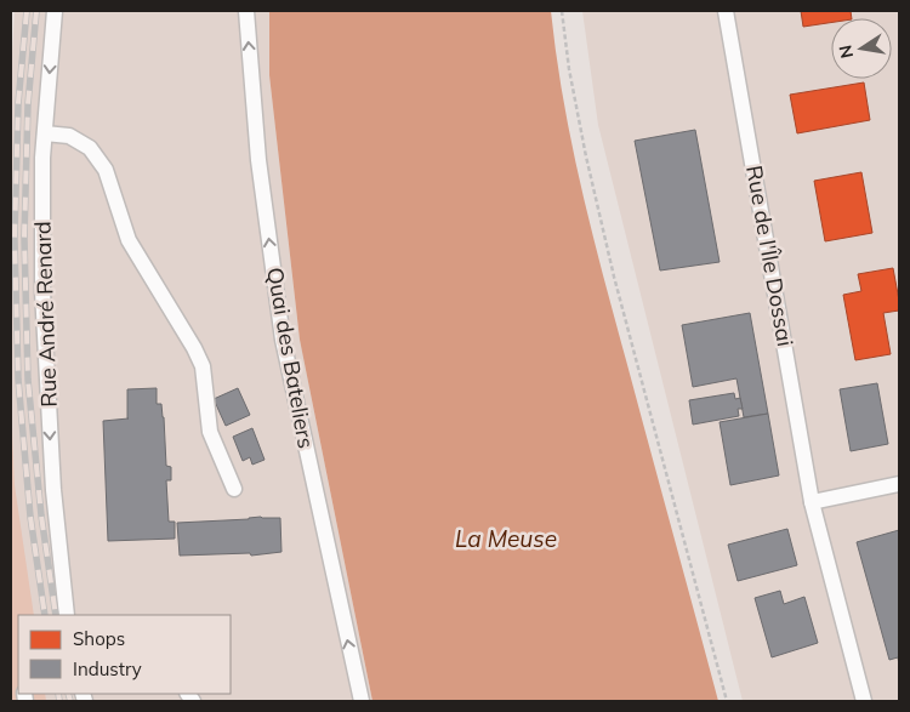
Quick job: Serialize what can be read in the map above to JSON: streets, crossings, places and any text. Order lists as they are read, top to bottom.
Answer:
{
  "streets": {
    "street": ["Rue de l'Île Dossai", "Rue André Renard", "Quai des Bateliers"]
  },
  "one_way": ["Rue André Renard"],
  "water": ["La Meuse"],
  "legend": ["Shops", "Industry"],
  "north": "left"
}
